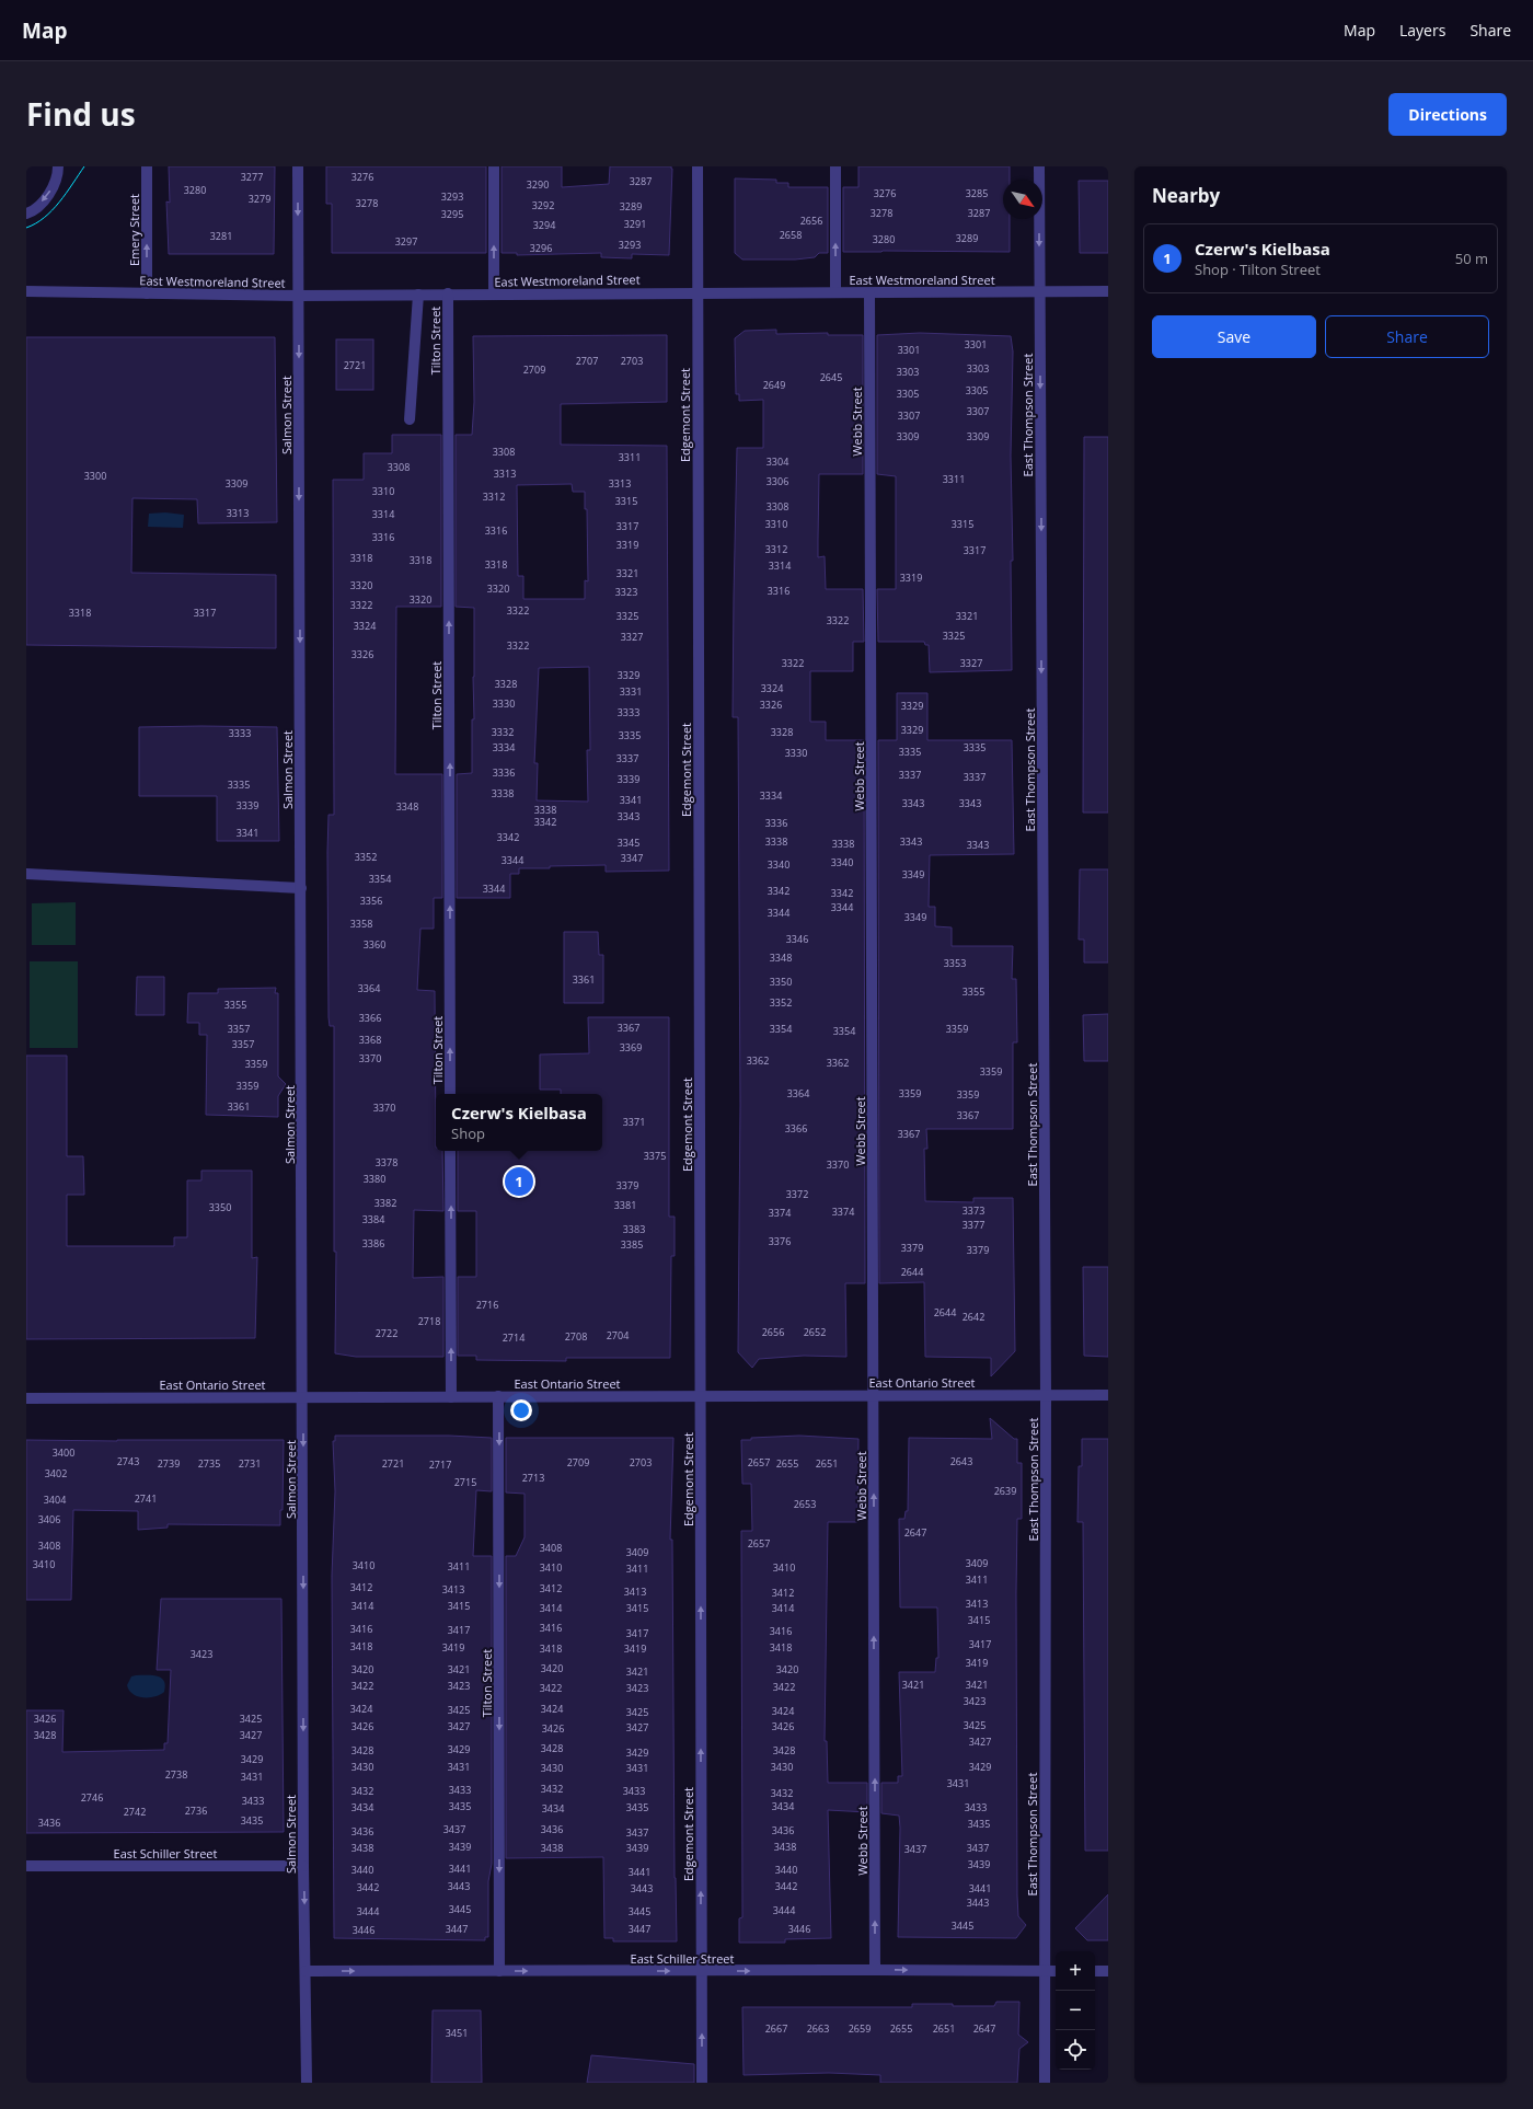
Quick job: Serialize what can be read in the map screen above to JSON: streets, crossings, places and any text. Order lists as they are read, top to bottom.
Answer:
{
  "streets": {
    "street": [
      "Emery Street",
      "East Westmoreland Street",
      "Tilton Street",
      "Salmon Street",
      "Edgemont Street",
      "East Thompson Street",
      "Webb Street",
      "East Ontario Street",
      "East Schiller Street"
    ]
  },
  "crossings": [
    ["Emery Street", "East Westmoreland Street"],
    ["East Westmoreland Street", "Tilton Street"],
    ["East Westmoreland Street", "Salmon Street"],
    ["East Westmoreland Street", "Edgemont Street"],
    ["East Westmoreland Street", "East Thompson Street"],
    ["East Westmoreland Street", "Webb Street"],
    ["Tilton Street", "East Ontario Street"],
    ["Tilton Street", "East Schiller Street"],
    ["Salmon Street", "East Ontario Street"],
    ["Salmon Street", "East Schiller Street"],
    ["Edgemont Street", "East Ontario Street"],
    ["Edgemont Street", "East Schiller Street"],
    ["East Thompson Street", "East Ontario Street"],
    ["East Thompson Street", "East Schiller Street"],
    ["Webb Street", "East Ontario Street"],
    ["Webb Street", "East Schiller Street"]
  ],
  "one_way": [
    "Emery Street",
    "Salmon Street",
    "Edgemont Street",
    "East Thompson Street",
    "East Schiller Street"
  ],
  "house_numbers": [
    "3277",
    "3276",
    "3287",
    "3290",
    "3280",
    "3276",
    "3285",
    "3293",
    "3279",
    "3278",
    "3292",
    "3289",
    "3278",
    "3287",
    "3295",
    "2656",
    "3291",
    "3294",
    "2658",
    "3281",
    "3289",
    "3280",
    "3297",
    "3293",
    "3296",
    "3301",
    "3301",
    "2707",
    "2703",
    "2721",
    "3303",
    "2709",
    "3303",
    "2645",
    "2649",
    "3305",
    "3305",
    "3307",
    "3307",
    "3309",
    "3309",
    "3308",
    "3311",
    "3304",
    "3308",
    "3313",
    "3300",
    "3311",
    "3306",
    "3309",
    "3313",
    "3310",
    "3312",
    "3315",
    "3308",
    "3313",
    "3314",
    "3310",
    "3315",
    "3317",
    "3316",
    "3316",
    "3319",
    "3312",
    "3317",
    "3318",
    "3318",
    "3318",
    "3314",
    "3321",
    "3319",
    "3320",
    "3320",
    "3316",
    "3323",
    "3320",
    "3322",
    "3322",
    "3318",
    "3317",
    "3325",
    "3321",
    "3322",
    "3324",
    "3325",
    "3327",
    "3322",
    "3326",
    "3322",
    "3327",
    "3329",
    "3328",
    "3324",
    "3331",
    "3330",
    "3326",
    "3329",
    "3333",
    "3329",
    "3332",
    "3328",
    "3333",
    "3335",
    "3334",
    "3335",
    "3335",
    "3330",
    "3337",
    "3336",
    "3337",
    "3337",
    "3339",
    "3335",
    "3338",
    "3334",
    "3341",
    "3343",
    "3343",
    "3339",
    "3348",
    "3338",
    "3343",
    "3342",
    "3336",
    "3341",
    "3342",
    "3338",
    "3343",
    "3345",
    "3338",
    "3343",
    "3352",
    "3347",
    "3344",
    "3340",
    "3340",
    "3349",
    "3354",
    "3344",
    "3342",
    "3342",
    "3356",
    "3344",
    "3344",
    "3349",
    "3358",
    "3346",
    "3360",
    "3348",
    "3353",
    "3361",
    "3350",
    "3364",
    "3355",
    "3352",
    "3355",
    "3366",
    "3367",
    "3357",
    "3354",
    "3359",
    "3354",
    "3368",
    "3357",
    "3369",
    "3370",
    "3362",
    "3362",
    "3359",
    "3359",
    "3359",
    "3364",
    "3359",
    "3359",
    "3361",
    "3370",
    "3367",
    "3371",
    "3366",
    "3367",
    "3375",
    "3378",
    "3370",
    "3380",
    "3379",
    "3372",
    "3382",
    "3381",
    "3350",
    "3373",
    "3374",
    "3374",
    "3384",
    "3377",
    "3383",
    "3376",
    "3386",
    "3385",
    "3379",
    "3379",
    "2644",
    "2716",
    "2644",
    "2642",
    "2718",
    "2656",
    "2652",
    "2722",
    "2704",
    "2708",
    "2714",
    "3400",
    "2743",
    "2643",
    "2709",
    "2703",
    "2657",
    "2739",
    "2735",
    "2731",
    "2721",
    "2655",
    "2651",
    "2717",
    "3402",
    "2713",
    "2715",
    "2639",
    "2741",
    "3404",
    "2653",
    "3406",
    "2647",
    "2657",
    "3408",
    "3408",
    "3409",
    "3409",
    "3410",
    "3410",
    "3411",
    "3410",
    "3410",
    "3411",
    "3411",
    "3412",
    "3412",
    "3413",
    "3413",
    "3412",
    "3413",
    "3414",
    "3415",
    "3414",
    "3415",
    "3414",
    "3415",
    "3416",
    "3416",
    "3417",
    "3416",
    "3417",
    "3417",
    "3418",
    "3419",
    "3418",
    "3418",
    "3419",
    "3423",
    "3419",
    "3420",
    "3420",
    "3421",
    "3420",
    "3421",
    "3421",
    "3421",
    "3422",
    "3423",
    "3422",
    "3422",
    "3423",
    "3423",
    "3424",
    "3424",
    "3425",
    "3424",
    "3425",
    "3426",
    "3425",
    "3425",
    "3426",
    "3427",
    "3426",
    "3427",
    "3426",
    "3428",
    "3427",
    "3427",
    "3428",
    "3429",
    "3428",
    "3428",
    "3429",
    "3429",
    "3430",
    "3431",
    "3430",
    "3429",
    "3430",
    "3431",
    "2738",
    "3431",
    "3431",
    "3432",
    "3433",
    "3432",
    "3433",
    "3432",
    "2746",
    "3433",
    "3435",
    "3434",
    "3434",
    "3435",
    "3433",
    "3434",
    "2736",
    "2742",
    "3435",
    "3436",
    "3435",
    "3437",
    "3436",
    "3436",
    "3436",
    "3437",
    "3439",
    "3438",
    "3438",
    "3438",
    "3439",
    "3437",
    "3437",
    "3439",
    "3441",
    "3440",
    "3440",
    "3441",
    "3443",
    "3442",
    "3442",
    "3443",
    "3441",
    "3443",
    "3445",
    "3444",
    "3444",
    "3445",
    "3445",
    "3447",
    "3447",
    "3446",
    "3446",
    "2667",
    "2663",
    "2659",
    "2655",
    "2651",
    "2647",
    "3451"
  ],
  "north": "bottom right",
  "page": {
    "header": "Map",
    "nav": ["Map", "Layers", "Share"],
    "title": "Find us",
    "buttons": [
      "Directions",
      ["Save", "Share"]
    ],
    "heading": "Nearby",
    "list": [
      {
        "mark": "1",
        "name": "Czerw's Kielbasa",
        "note": "Shop · Tilton Street",
        "value": "50 m"
      }
    ],
    "popup": ["Czerw's Kielbasa", "Shop"],
    "pins": "1",
    "map_buttons": ["+", "−"]
  }
}
